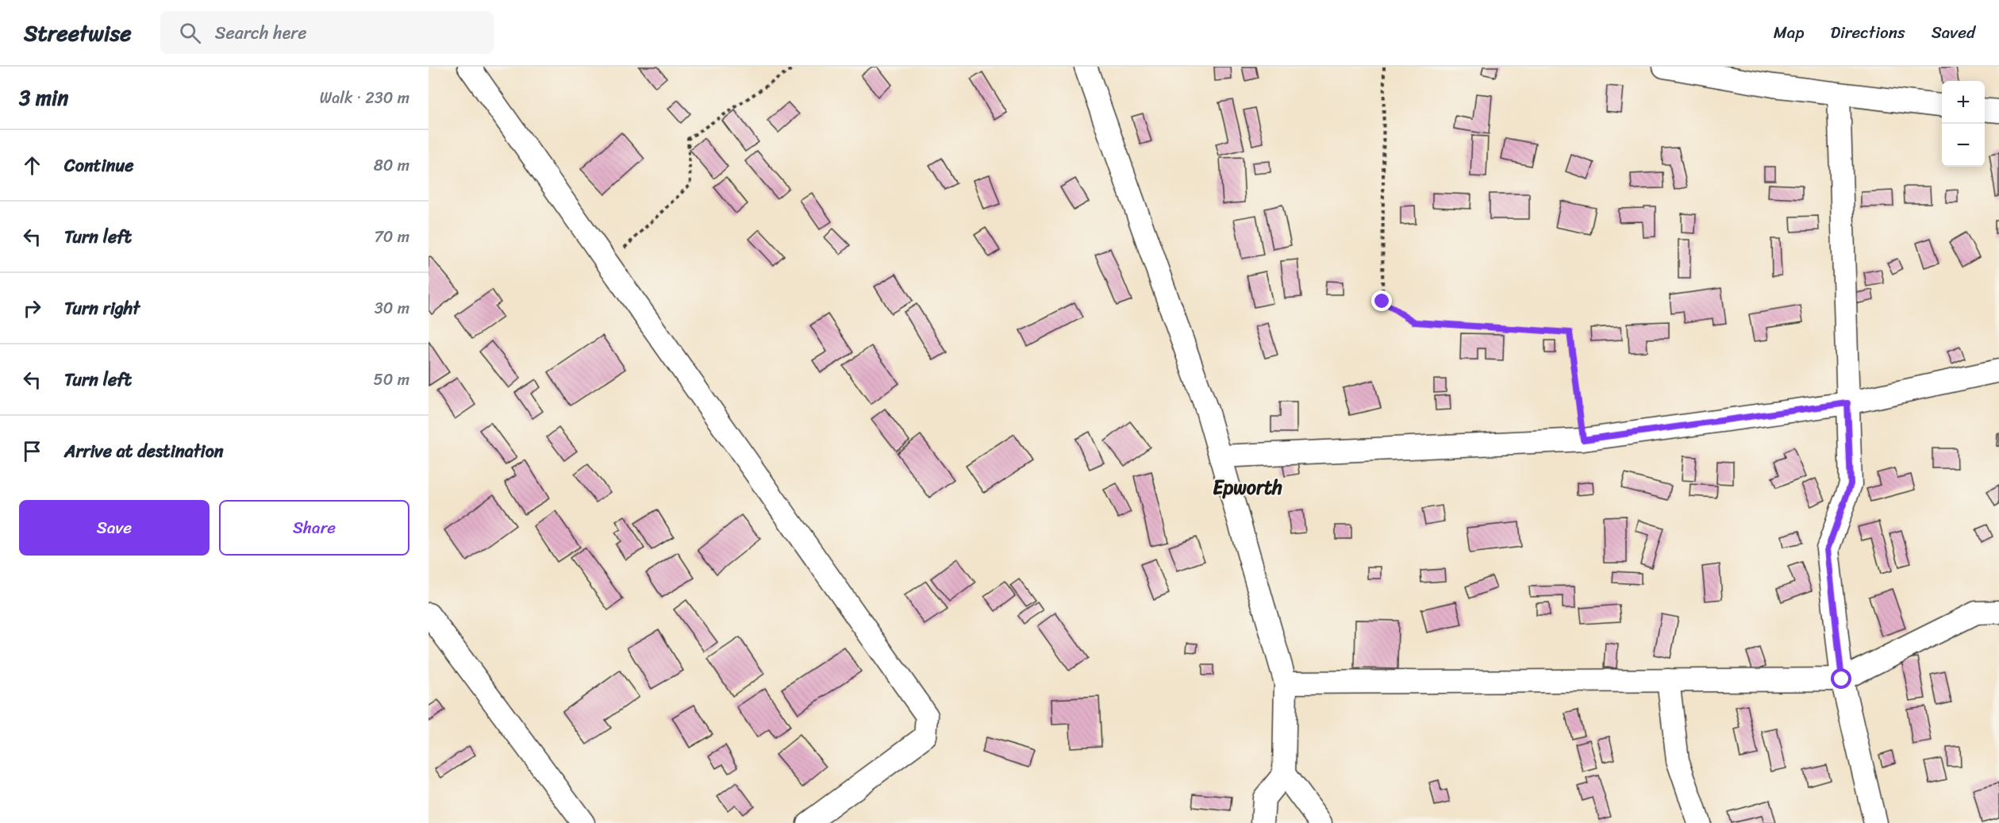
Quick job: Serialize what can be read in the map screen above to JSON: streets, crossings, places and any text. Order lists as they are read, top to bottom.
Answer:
{
  "districts": ["Epworth"],
  "page": {
    "header": "Streetwise",
    "search": "Search here",
    "nav": ["Map", "Directions", "Saved"],
    "heading": ["3 min", "Walk · 230 m"],
    "map_buttons": ["+", "−"],
    "list": [
      ["Continue", "80 m"],
      ["Turn left", "70 m"],
      ["Turn right", "30 m"],
      ["Turn left", "50 m"],
      "Arrive at destination"
    ],
    "buttons": ["Save", "Share"]
  }
}
